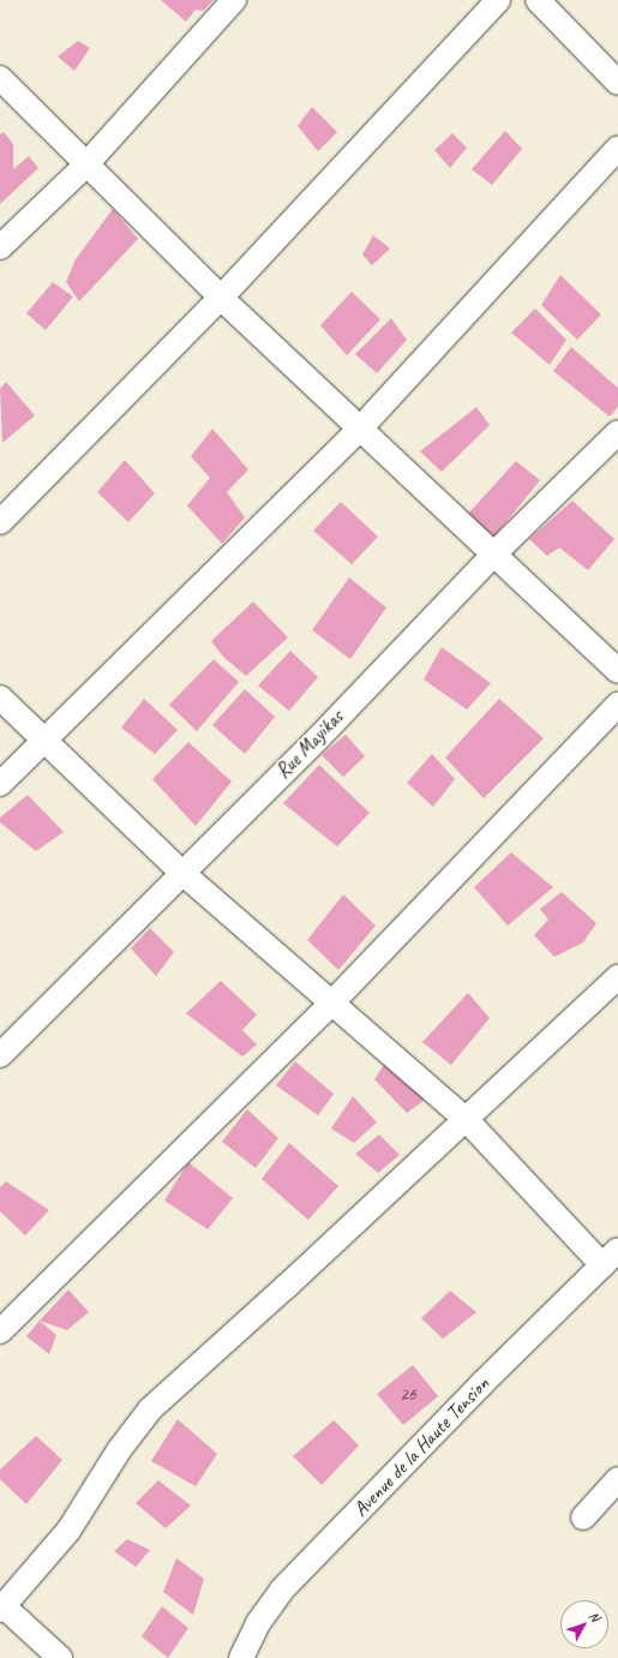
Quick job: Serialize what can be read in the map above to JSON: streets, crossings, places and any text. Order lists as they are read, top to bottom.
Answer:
{
  "streets": {
    "street": ["Rue Mayikas", "Avenue de la Haute Tension"]
  },
  "house_numbers": ["26"],
  "north": "top right"
}
